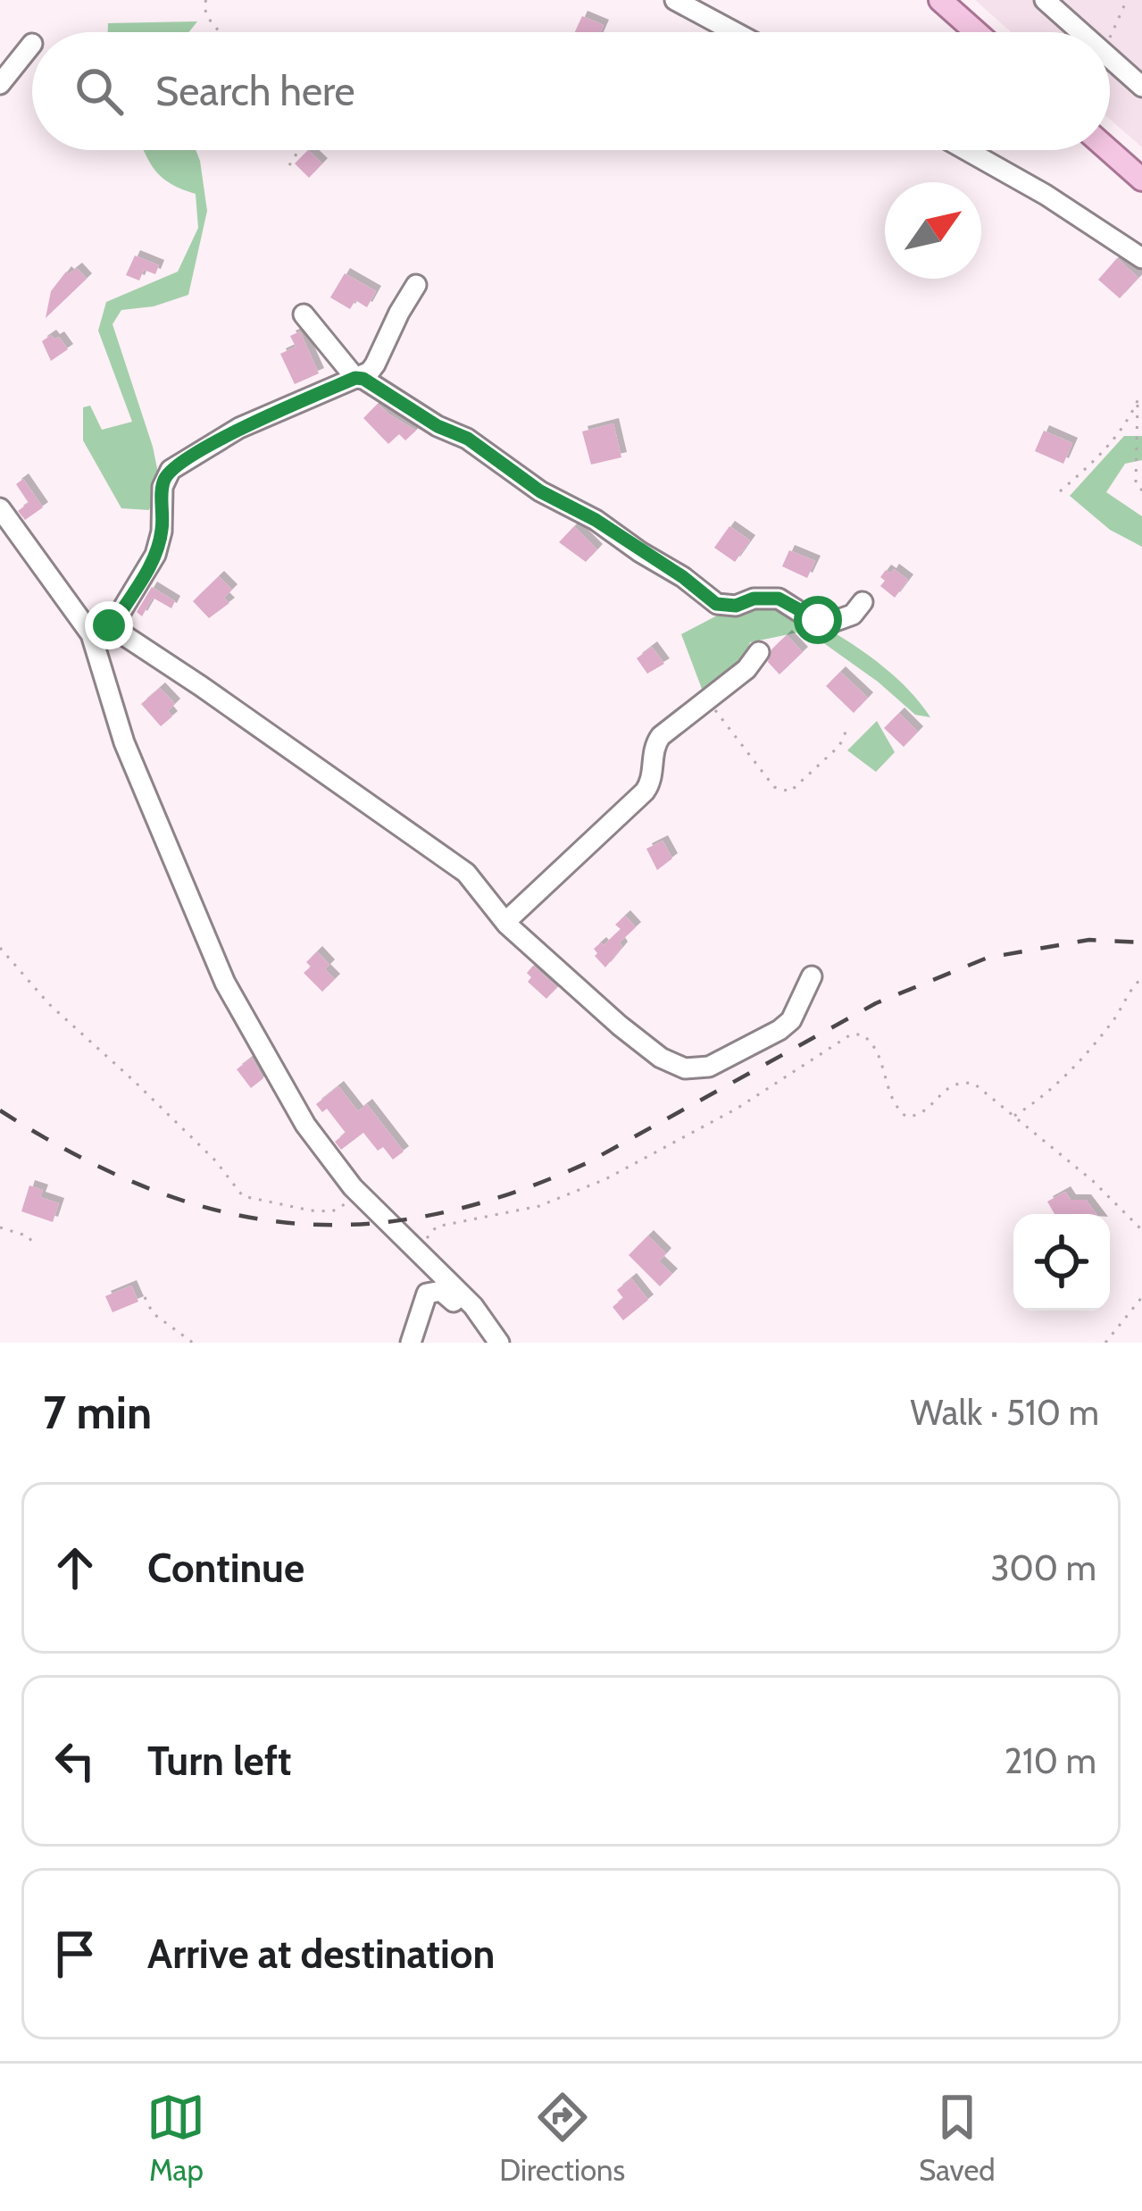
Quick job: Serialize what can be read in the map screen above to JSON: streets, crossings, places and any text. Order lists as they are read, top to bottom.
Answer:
{
  "north": "top right",
  "page": {
    "search": "Search here",
    "heading": ["7 min", "Walk · 510 m"],
    "list": [
      ["Continue", "300 m"],
      ["Turn left", "210 m"],
      "Arrive at destination"
    ],
    "nav": ["Map", "Directions", "Saved"]
  }
}
